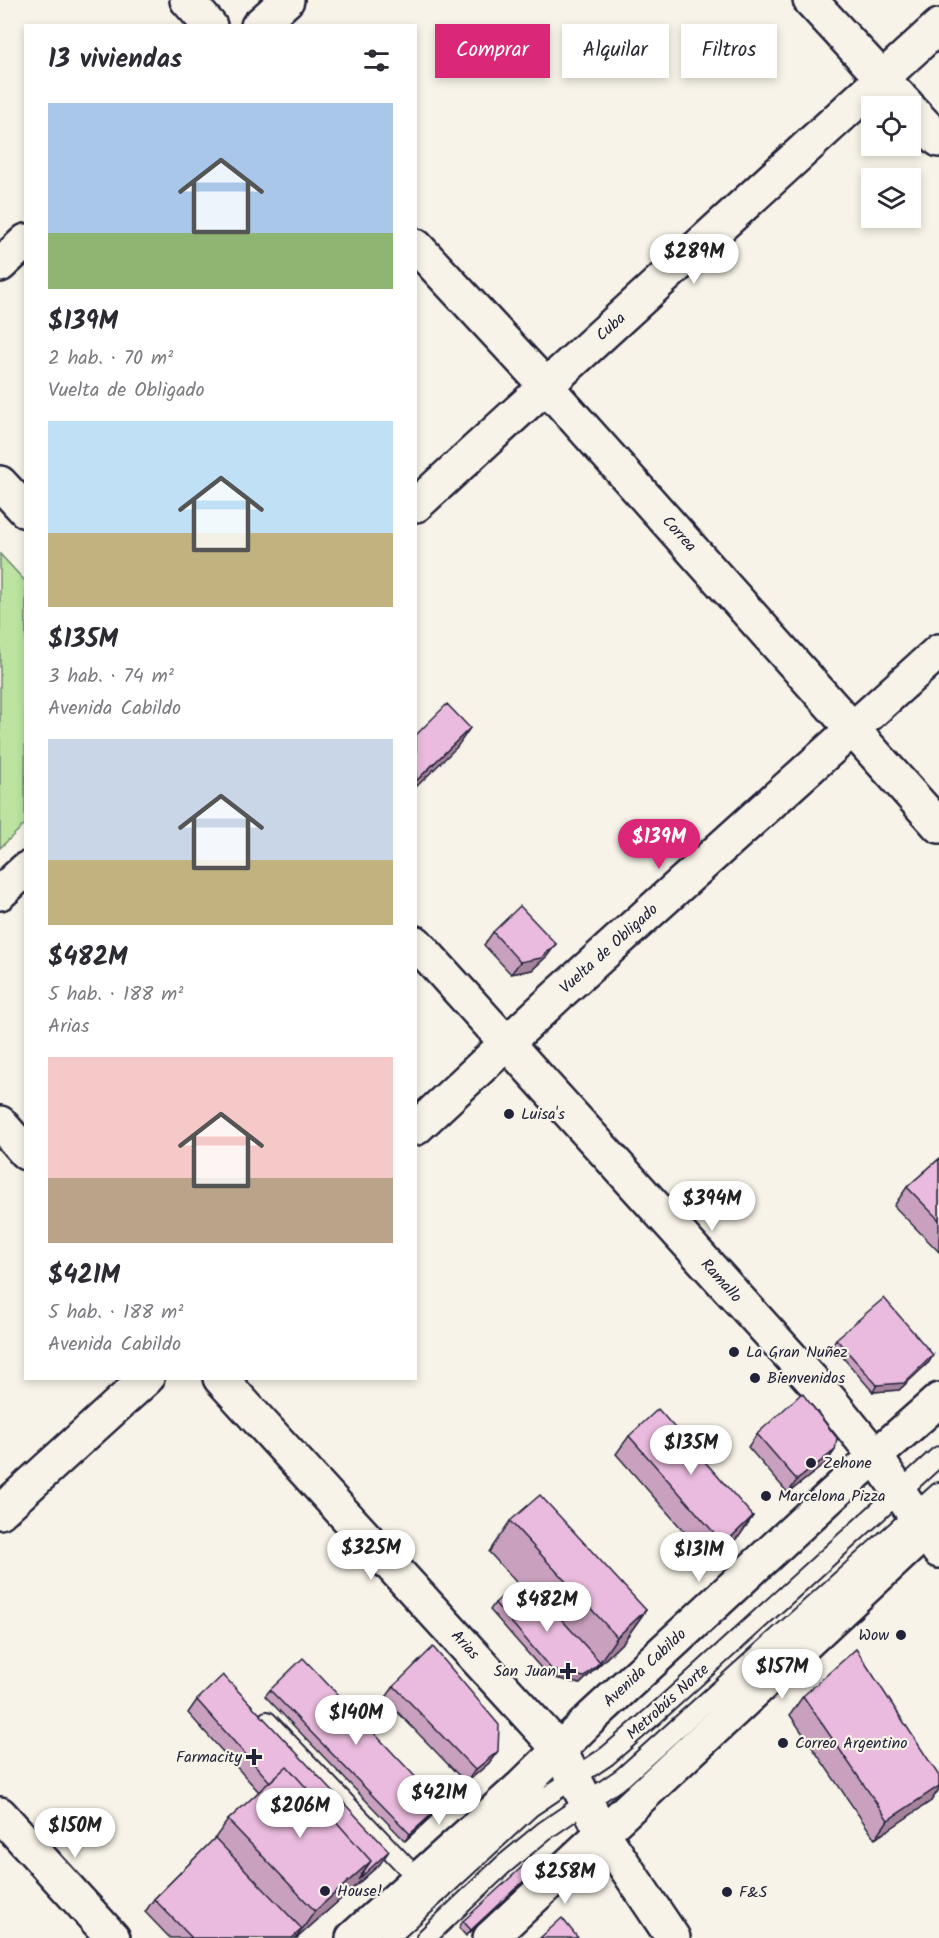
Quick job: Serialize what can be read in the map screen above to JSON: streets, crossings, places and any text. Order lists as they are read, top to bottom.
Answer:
{
  "streets": {
    "street": [
      "Cuba",
      "Correa",
      "Vuelta de Obligado",
      "Ramallo",
      "Arias",
      "Avenida Cabildo"
    ],
    "lane": ["Metrobús Norte"]
  },
  "crossings": [
    ["Cuba", "Correa"],
    ["Correa", "Vuelta de Obligado"],
    ["Vuelta de Obligado", "Ramallo"],
    ["Ramallo", "Avenida Cabildo"],
    ["Ramallo", "Metrobús Norte"],
    ["Arias", "Avenida Cabildo"],
    ["Arias", "Metrobús Norte"]
  ],
  "places": {
    "other": [
      "Luisa's",
      "La Gran Nuñez",
      "Bienvenidos",
      "Zehone",
      "Marcelona Pizza",
      "Wow",
      "Correo Argentino",
      "House!",
      "F&S"
    ],
    "health": ["San Juan", "Farmacity"]
  },
  "page": {
    "chip": ["Comprar", "Alquilar", "Filtros"],
    "heading": "13 viviendas",
    "list": [
      {
        "name": "$139M",
        "note": "2 hab. · 70 m² · Vuelta de Obligado"
      },
      {
        "name": "$135M",
        "note": "3 hab. · 74 m² · Avenida Cabildo"
      },
      {
        "name": "$482M",
        "note": "5 hab. · 188 m² · Arias"
      },
      {
        "name": "$421M",
        "note": "5 hab. · 188 m² · Avenida Cabildo"
      }
    ],
    "price": [
      "$289M",
      "$139M",
      "$394M",
      "$135M",
      "$325M",
      "$131M",
      "$482M",
      "$157M",
      "$140M",
      "$421M",
      "$206M",
      "$150M",
      "$258M"
    ]
  }
}
